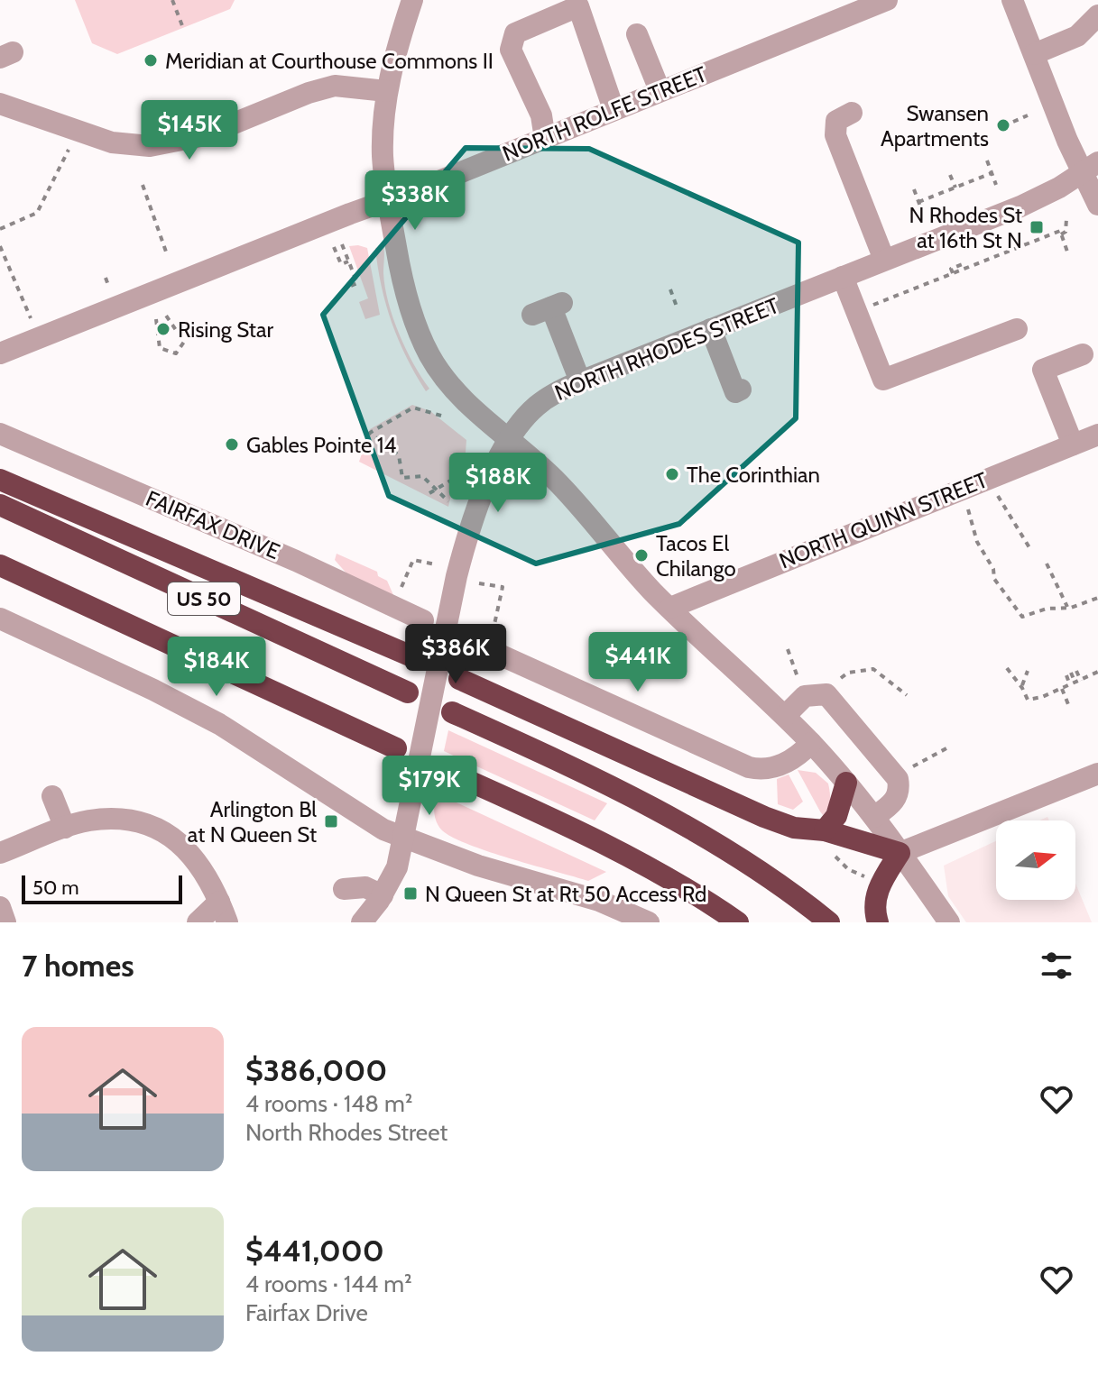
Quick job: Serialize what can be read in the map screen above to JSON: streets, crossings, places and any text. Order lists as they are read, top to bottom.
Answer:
{
  "streets": {
    "highway": ["US 50"],
    "street": [
      "NORTH ROLFE STREET",
      "NORTH RHODES STREET",
      "NORTH QUINN STREET",
      "FAIRFAX DRIVE"
    ]
  },
  "places": {
    "other": [
      "Meridian at Courthouse Commons II",
      "Swansen Apartments",
      "Rising Star",
      "Gables Pointe 14",
      "The Corinthian",
      "Tacos El Chilango"
    ],
    "transit": ["N Rhodes St at 16th St N", "Arlington Bl at N Queen St", "N Queen St at Rt 50 Access Rd"]
  },
  "scale_bar": "50 m",
  "north": "right",
  "page": {
    "price": [
      "$145K",
      "$338K",
      "$188K",
      "$386K",
      "$441K",
      "$184K",
      "$179K"
    ],
    "scale": "50 m",
    "heading": "7 homes",
    "list": [
      {
        "name": "$386,000",
        "note": "4 rooms · 148 m² · North Rhodes Street"
      },
      {
        "name": "$441,000",
        "note": "4 rooms · 144 m² · Fairfax Drive"
      }
    ]
  }
}
